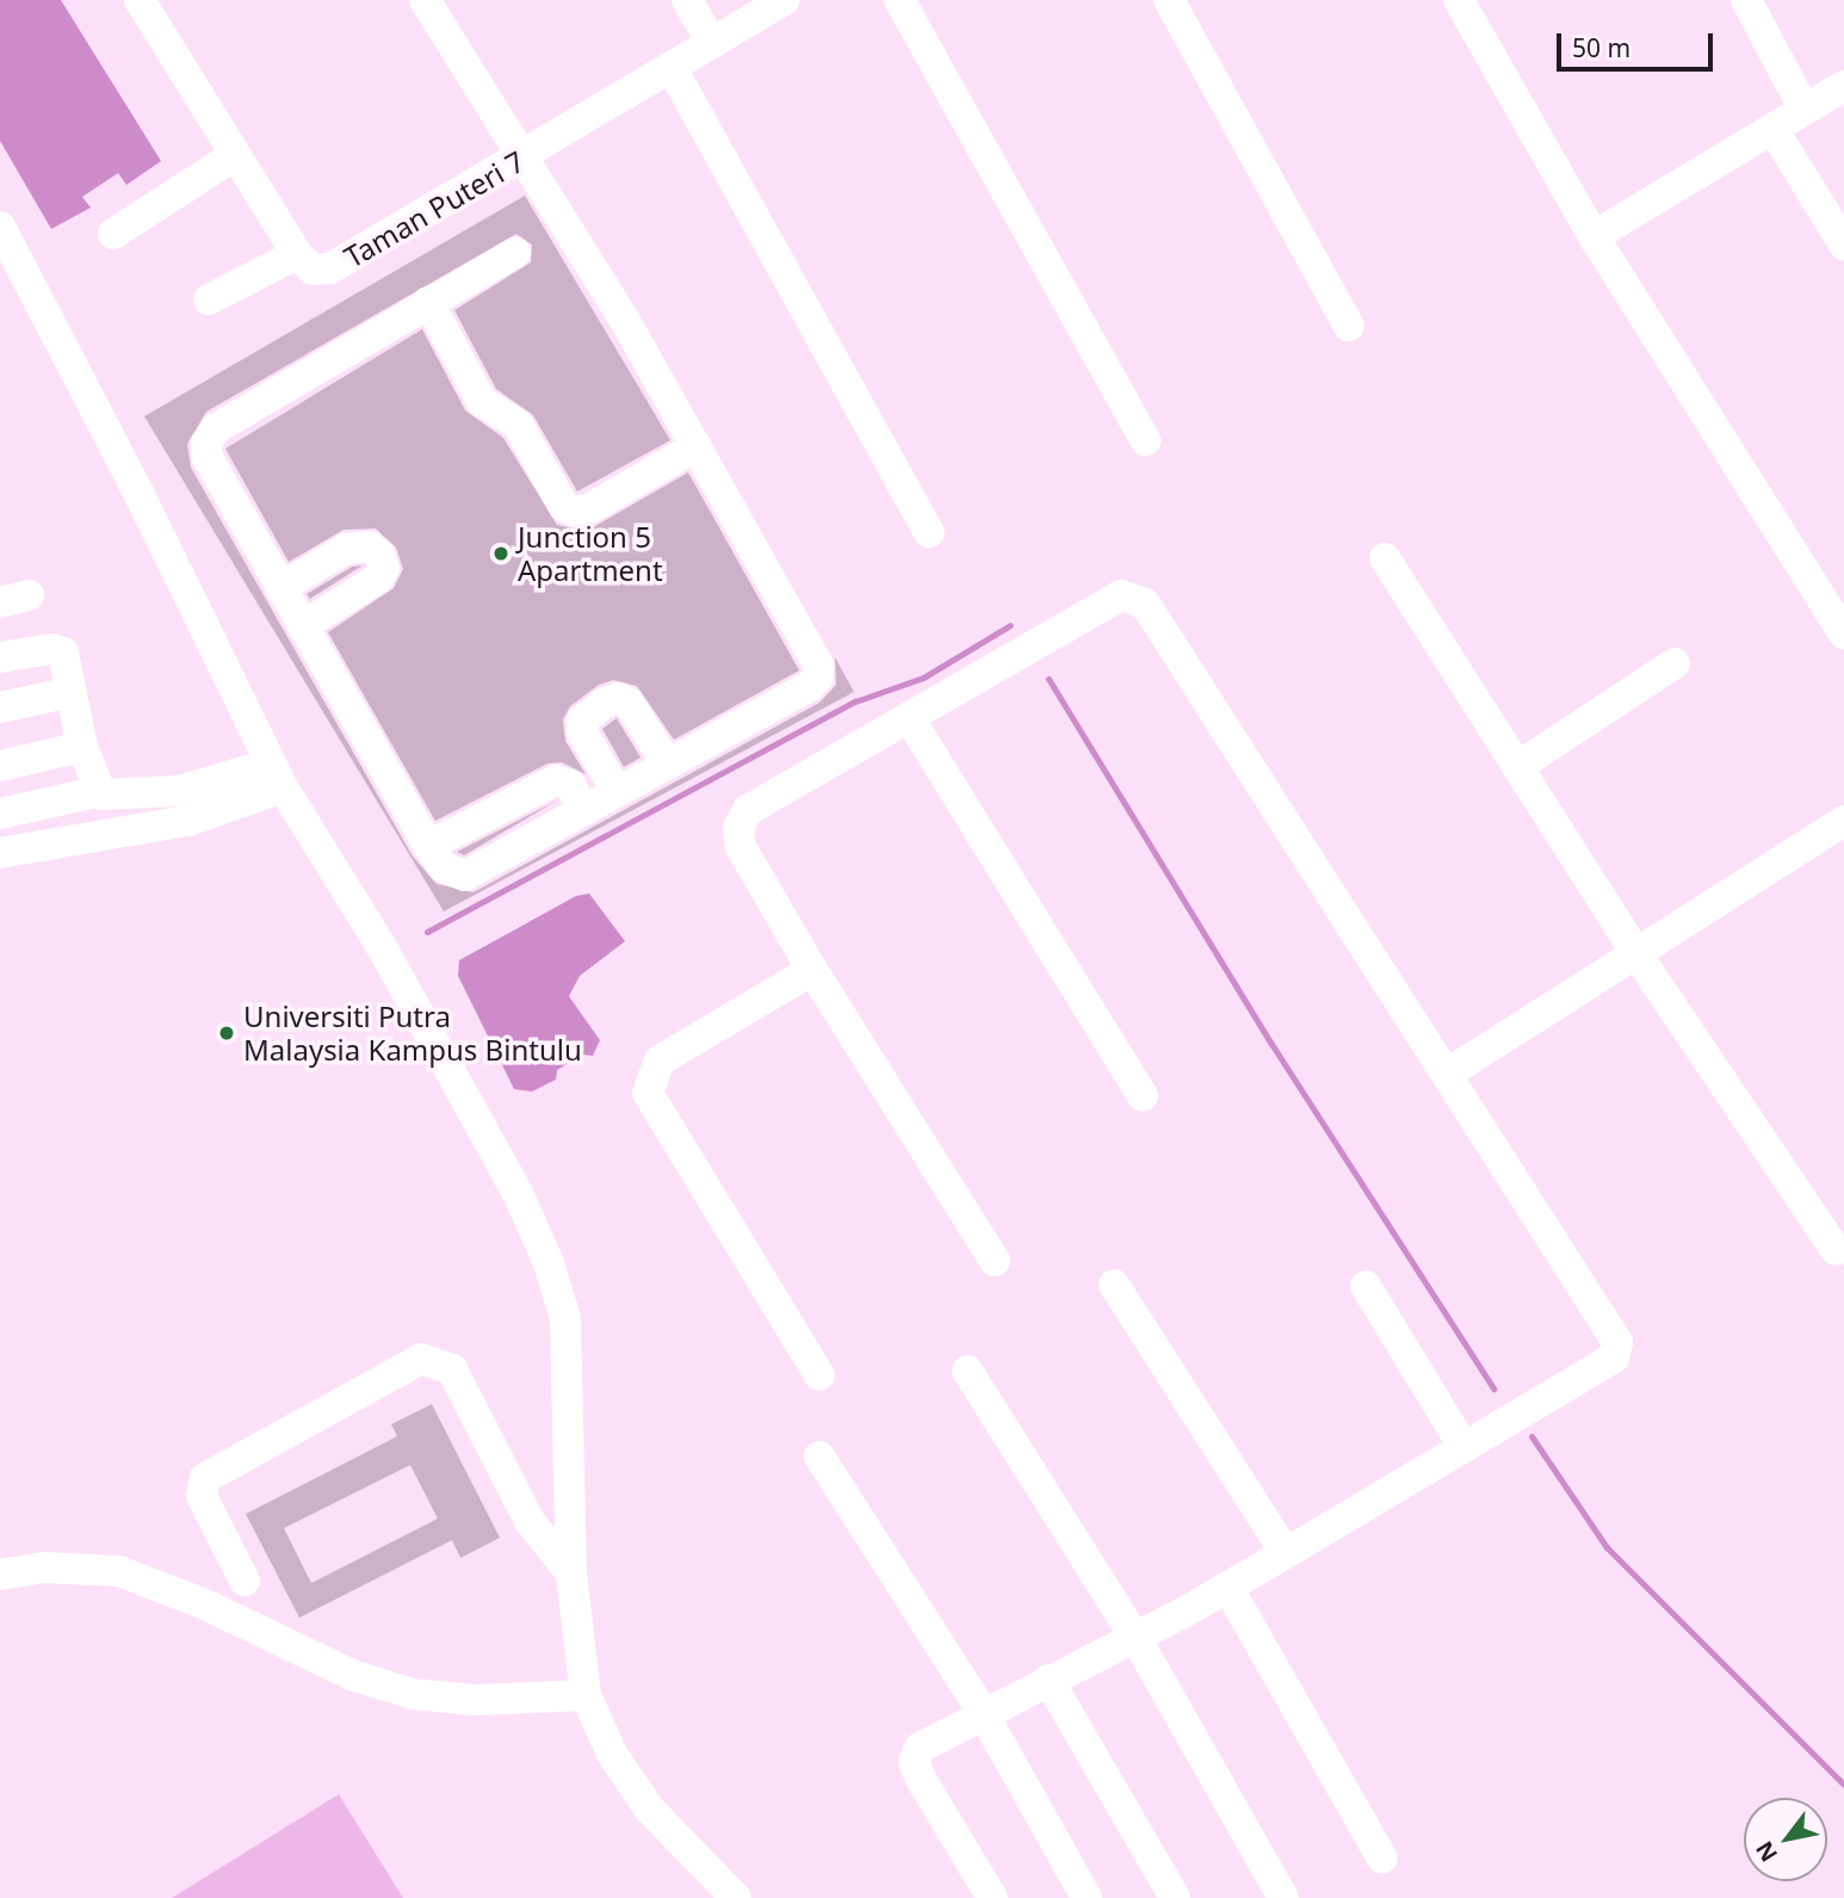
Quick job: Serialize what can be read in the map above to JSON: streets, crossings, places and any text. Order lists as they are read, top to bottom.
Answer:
{
  "streets": {
    "street": ["Taman Puteri 7"]
  },
  "places": ["Junction 5 Apartment", "Universiti Putra Malaysia Kampus Bintulu"],
  "scale_bar": "50 m",
  "north": "bottom left"
}
